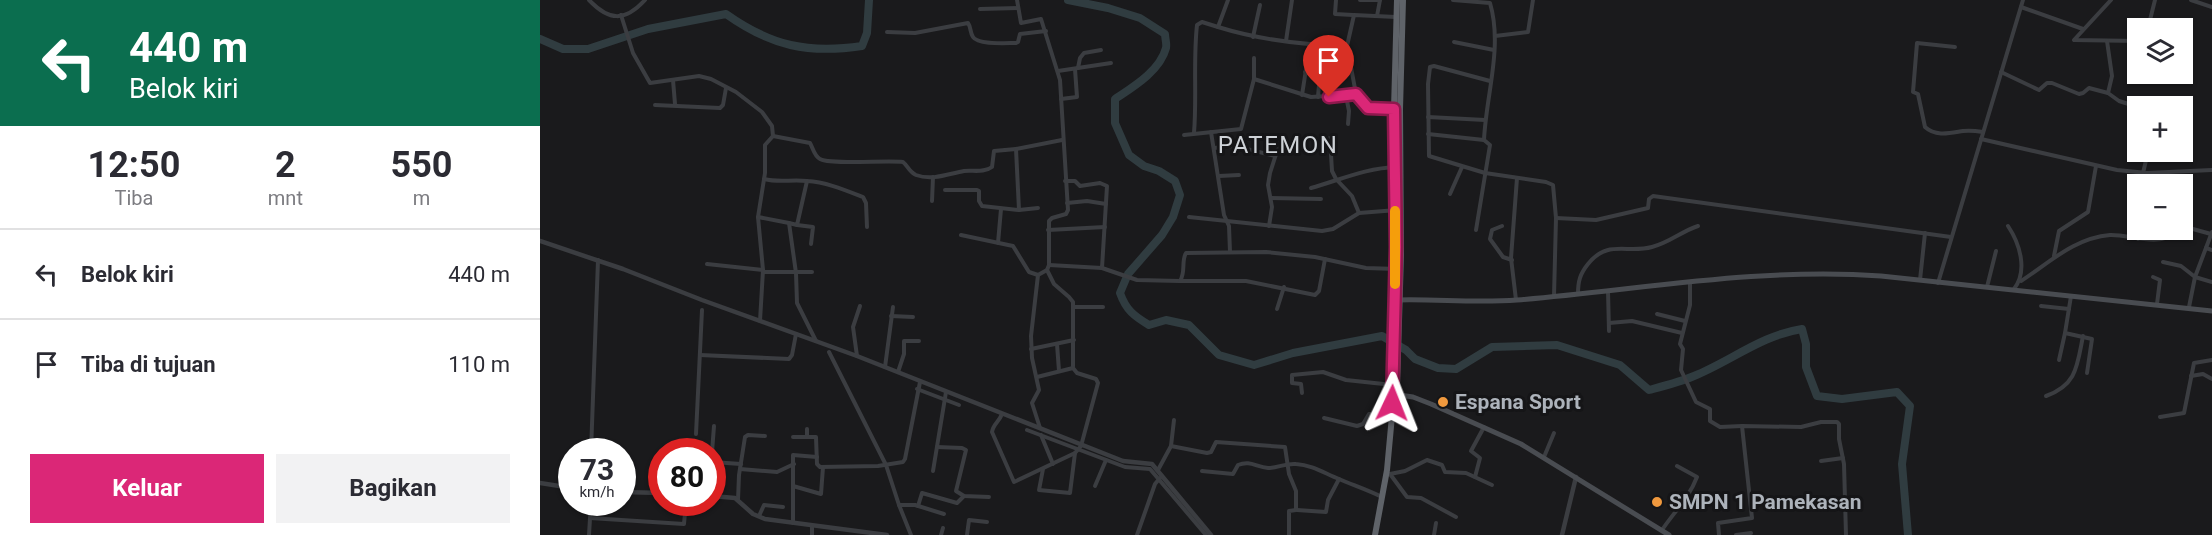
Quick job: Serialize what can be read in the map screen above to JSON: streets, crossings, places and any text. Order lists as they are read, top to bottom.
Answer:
{
  "districts": ["PATEMON"],
  "places": ["Espana Sport", "SMPN 1 Pamekasan"],
  "page": {
    "turn": ["440 m", "Belok kiri"],
    "map_buttons": ["+", "−"],
    "eta": [
      "12:50",
      "Tiba",
      "2",
      "mnt",
      "550",
      "m"
    ],
    "list": [
      {
        "name": "Belok kiri",
        "value": "440 m"
      },
      {
        "name": "Tiba di tujuan",
        "value": "110 m"
      }
    ],
    "speed": "73 km/h",
    "limit": "80",
    "buttons": ["Keluar", "Bagikan"]
  }
}
